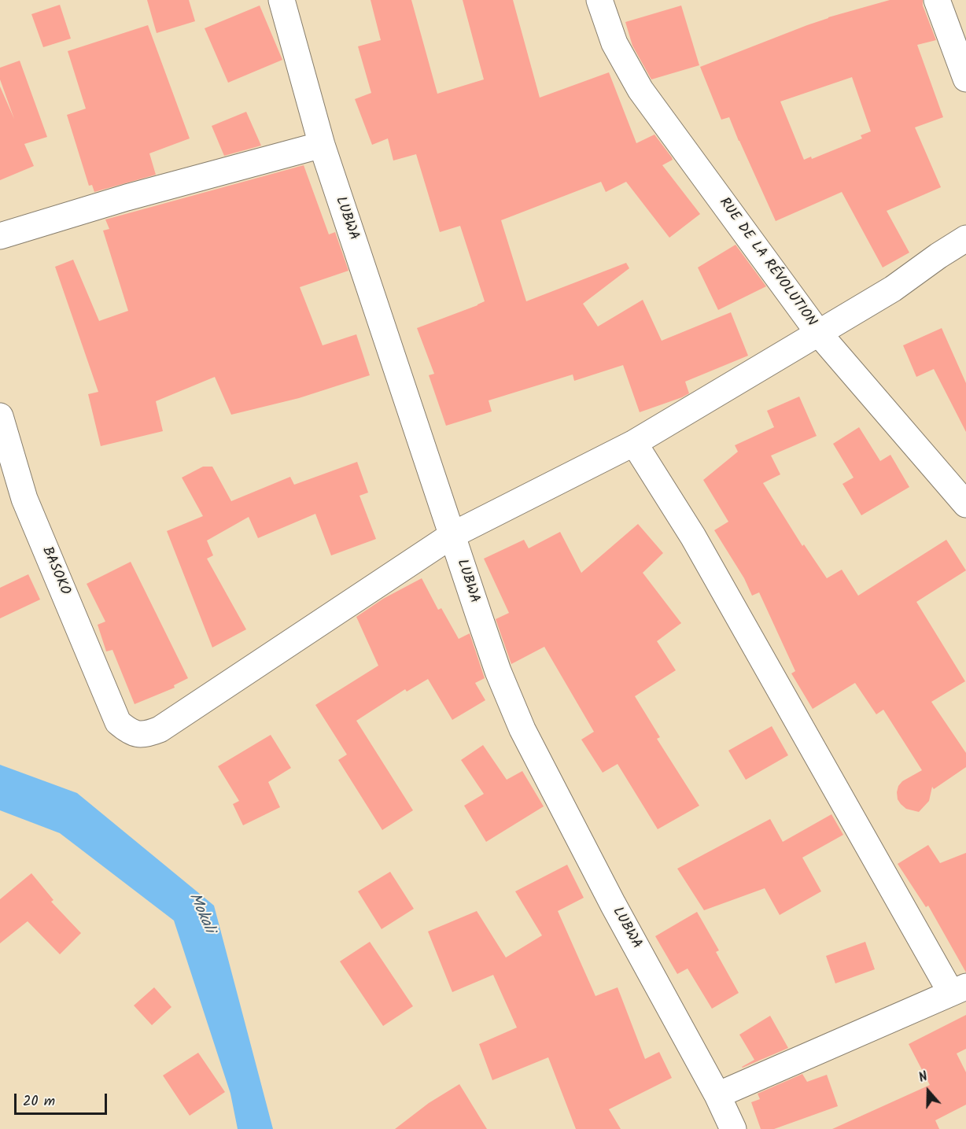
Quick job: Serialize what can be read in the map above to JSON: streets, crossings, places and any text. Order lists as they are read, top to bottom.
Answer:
{
  "streets": {
    "street": ["LUBWA", "RUE DE LA RÉVOLUTION", "BASOKO"]
  },
  "crossings": [
    ["LUBWA", "BASOKO"]
  ],
  "water": ["Mokali"],
  "scale_bar": "20 m",
  "north": "top"
}
